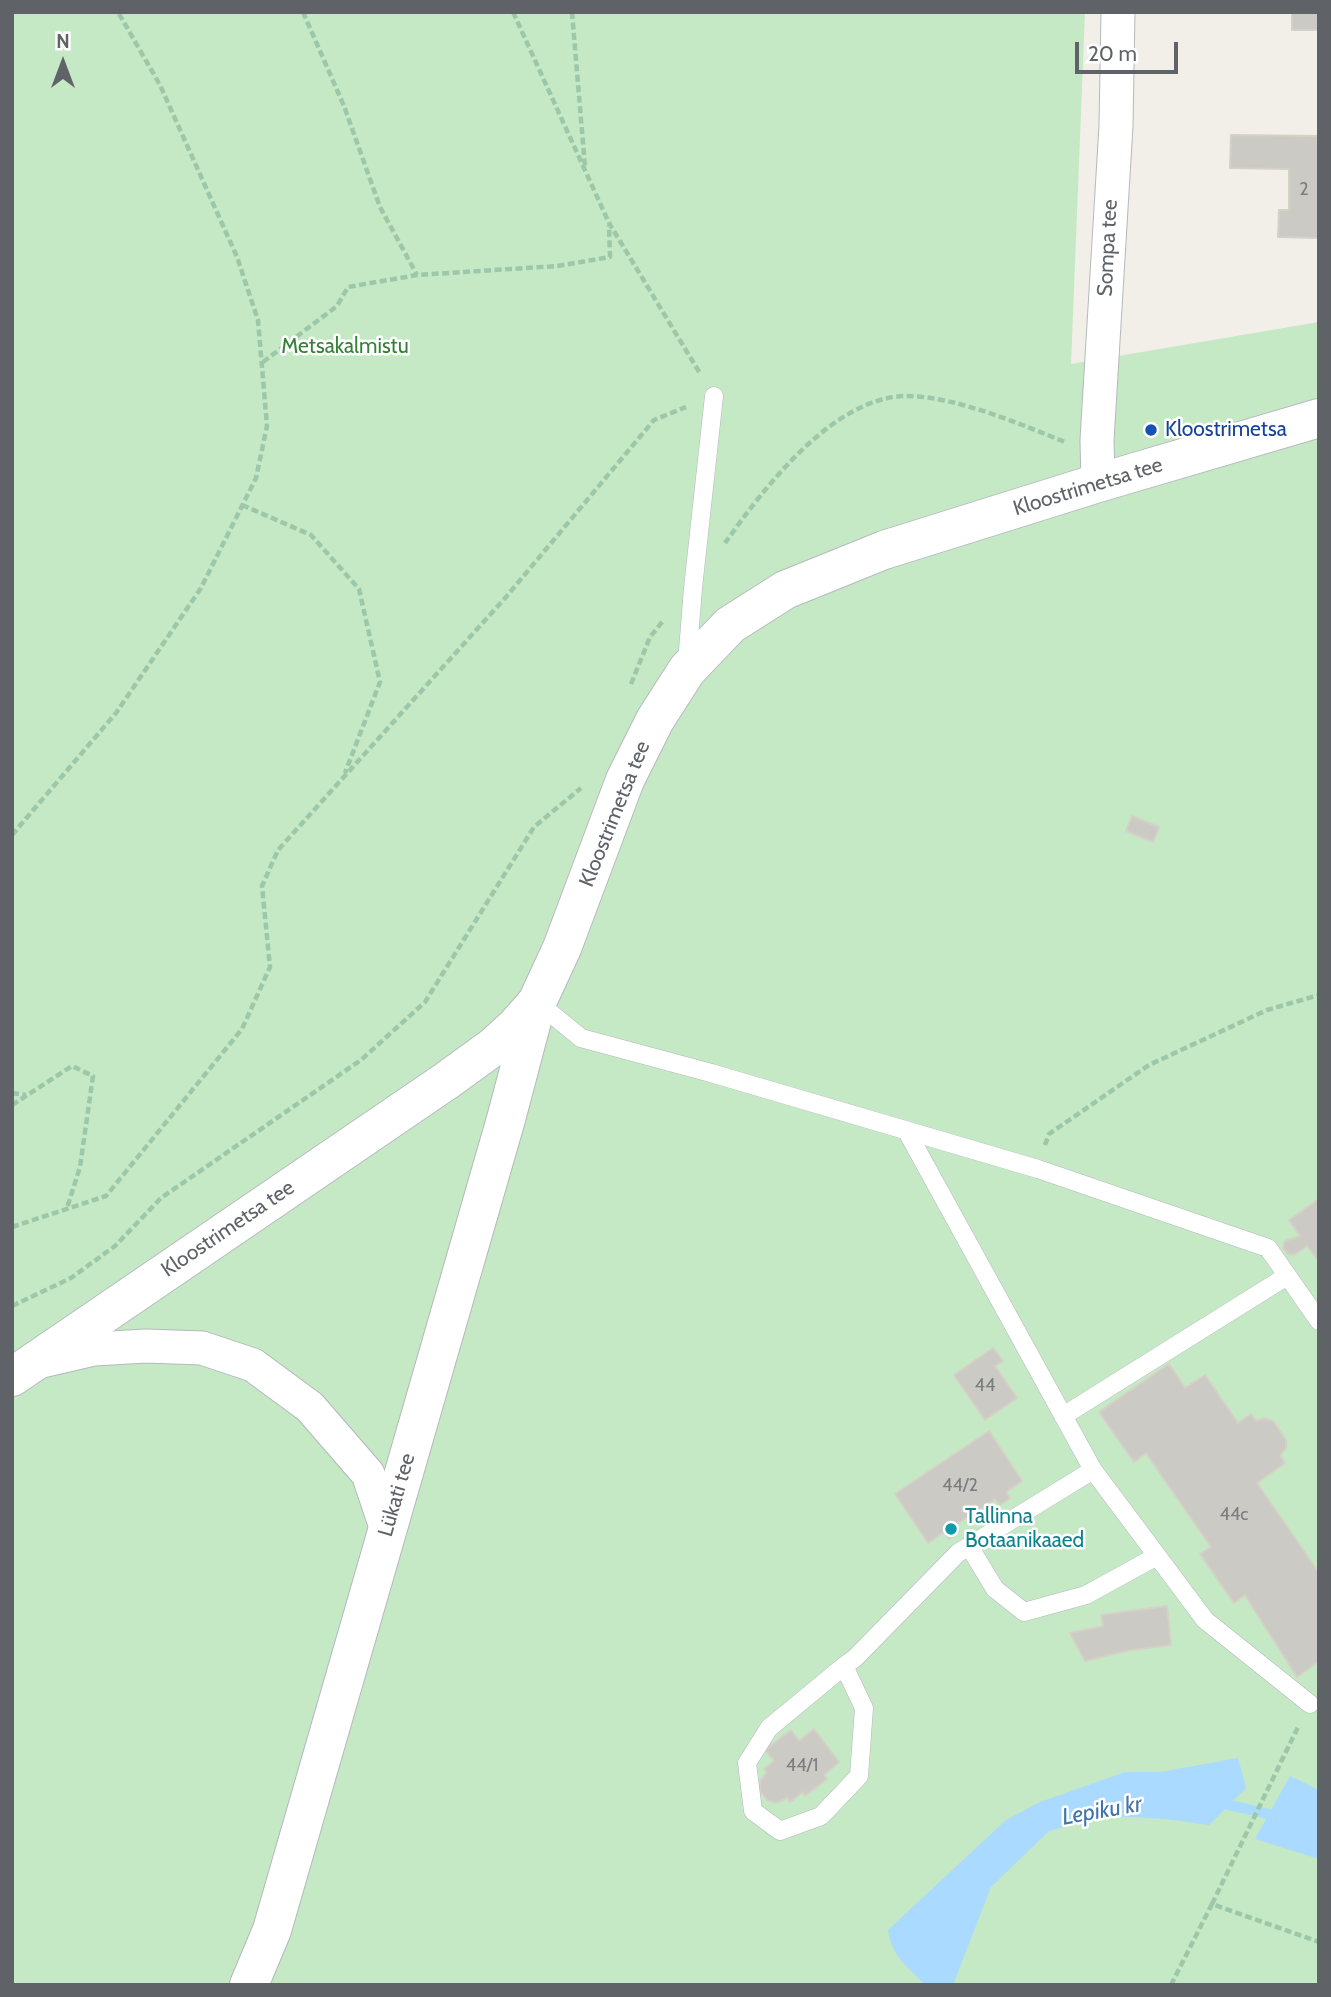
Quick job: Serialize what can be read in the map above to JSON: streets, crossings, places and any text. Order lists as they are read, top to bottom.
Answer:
{
  "streets": {
    "main road": ["Kloostrimetsa tee", "Lükati tee"],
    "street": ["Sompa tee"]
  },
  "crossings": [
    ["Sompa tee", "Kloostrimetsa tee"],
    ["Kloostrimetsa tee", "Lükati tee"]
  ],
  "water": ["Lepiku kr"],
  "parks": ["Metsakalmistu"],
  "places": ["Kloostrimetsa", "Tallinna Botaanikaaed"],
  "house_numbers": [
    "2",
    "44",
    "44/2",
    "44c",
    "44/1"
  ],
  "scale_bar": "20 m",
  "north": "top"
}
